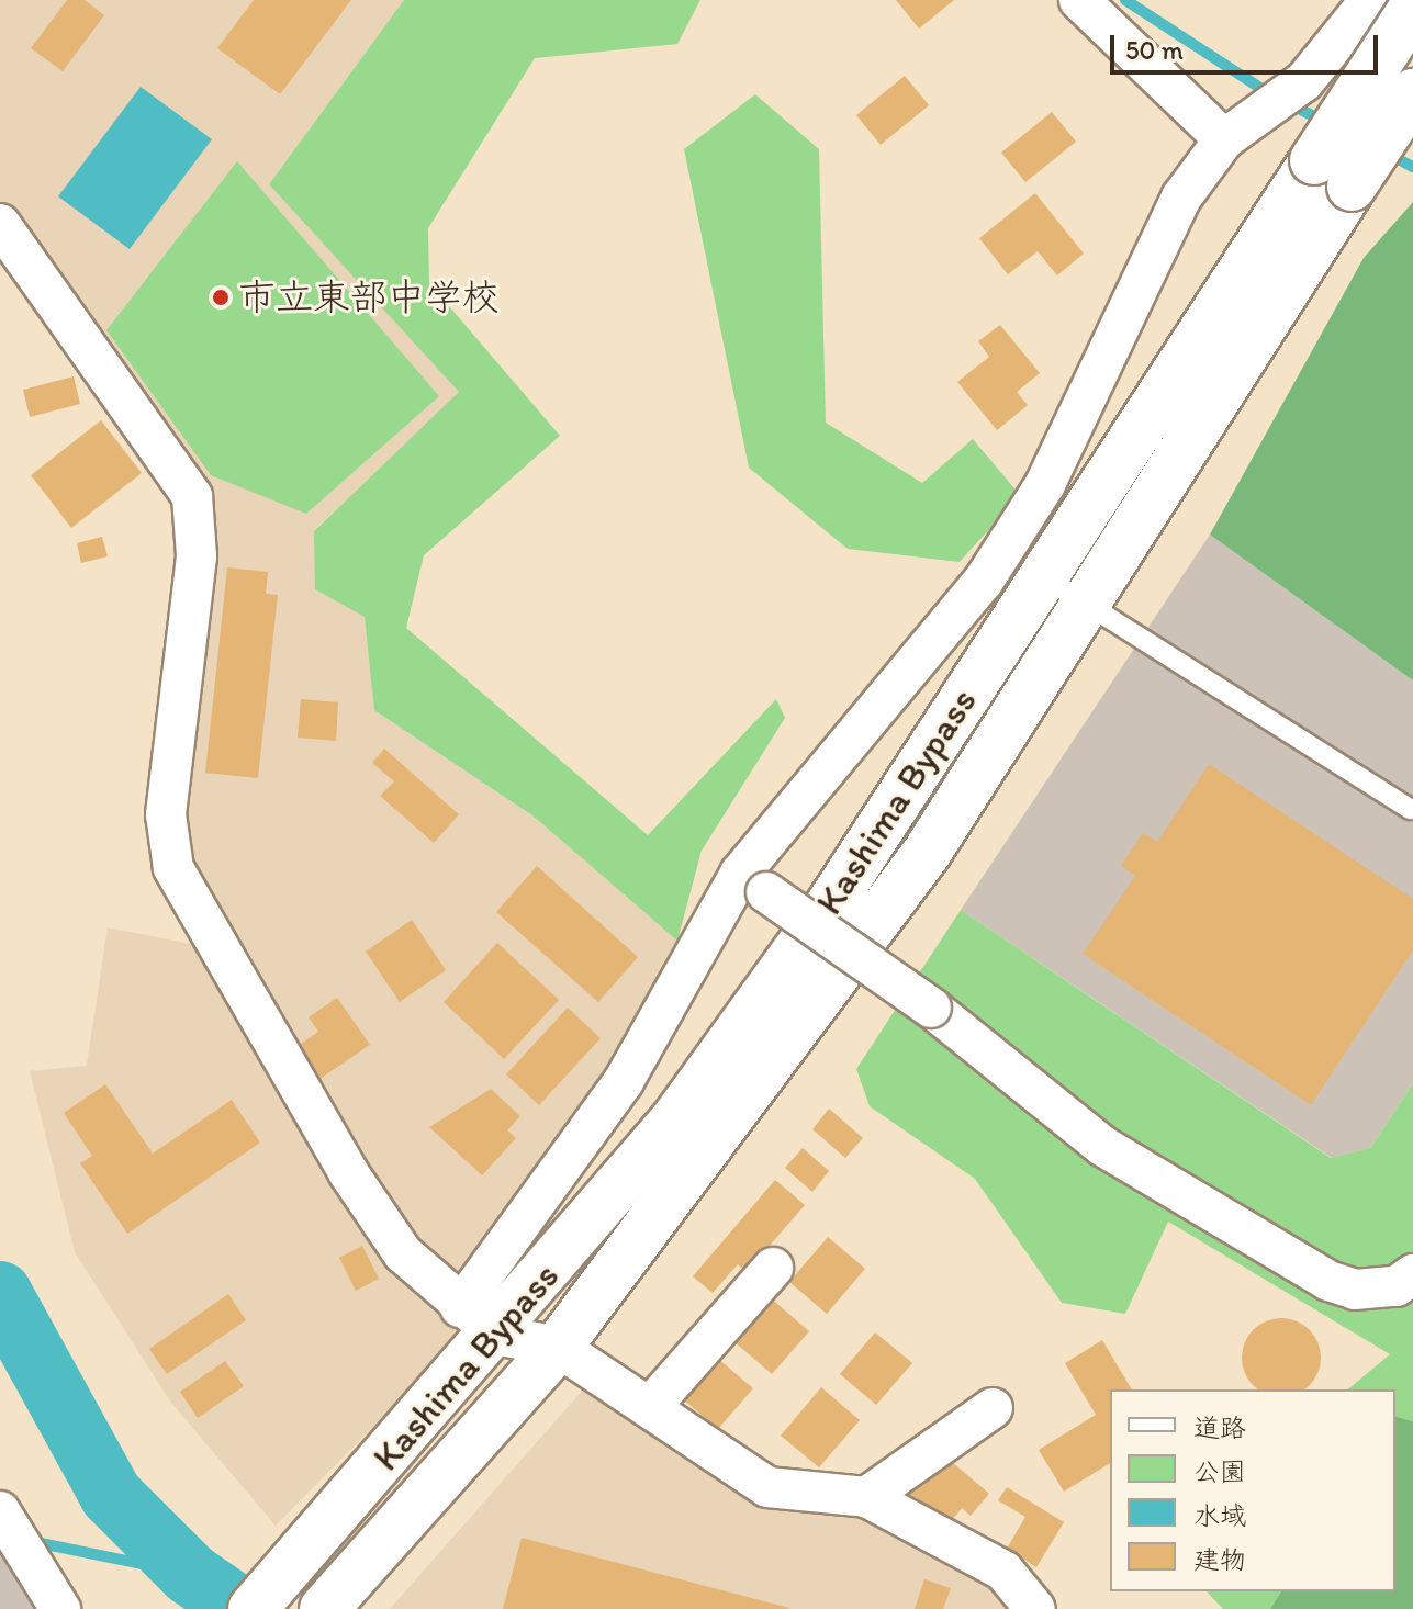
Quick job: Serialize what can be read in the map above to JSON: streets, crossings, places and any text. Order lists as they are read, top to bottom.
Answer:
{
  "streets": {
    "highway": ["Kashima Bypass"]
  },
  "places": ["市立東部中学校"],
  "legend": [
    "道路",
    "公園",
    "水域",
    "建物"
  ],
  "scale_bar": "50 m"
}
